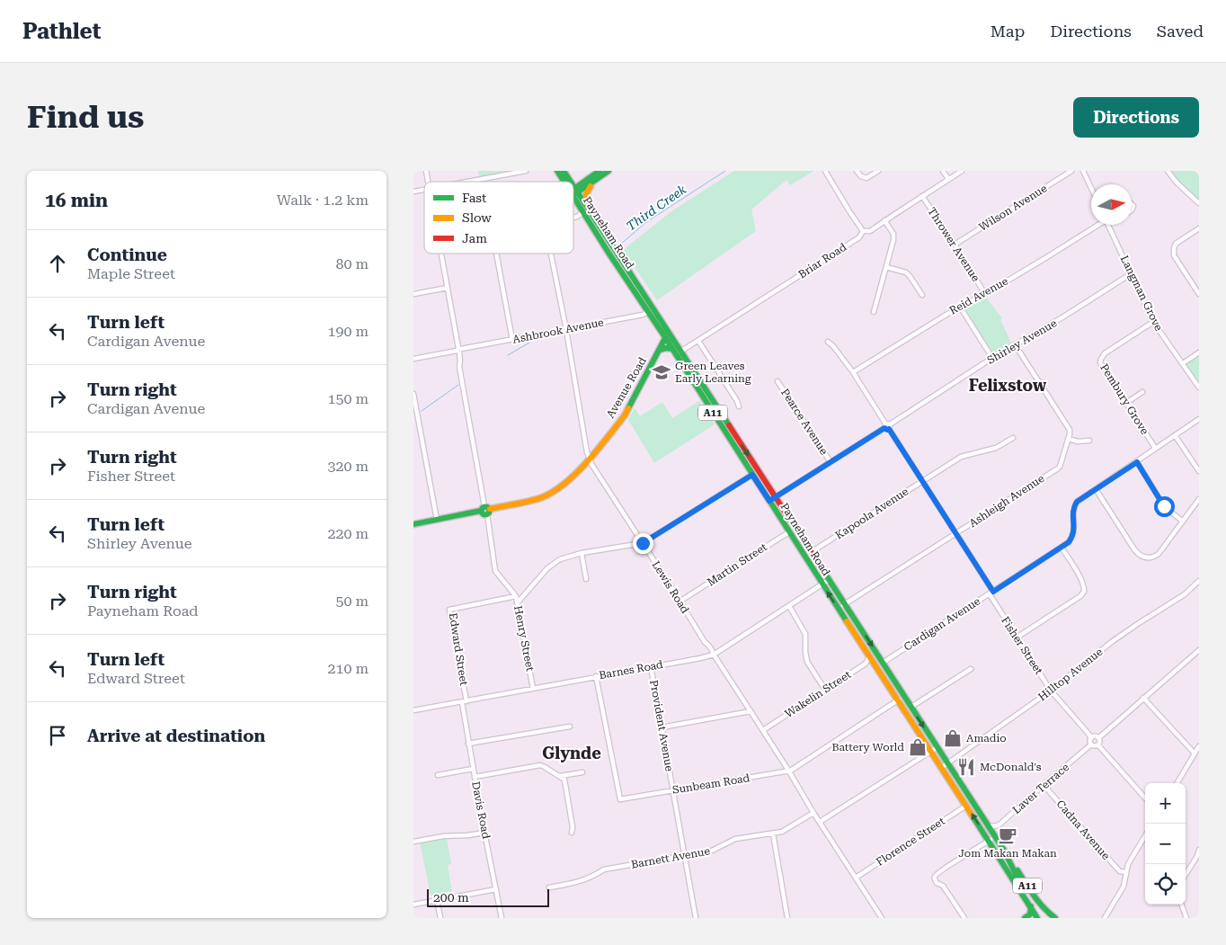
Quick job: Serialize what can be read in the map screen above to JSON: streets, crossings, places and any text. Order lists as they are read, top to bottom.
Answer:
{
  "streets": {
    "main road": ["Payneham Road", "Avenue Road", "A11"],
    "street": [
      "Wilson Avenue",
      "Thrower Avenue",
      "Briar Road",
      "Langman Grove",
      "Reid Avenue",
      "Ashbrook Avenue",
      "Shirley Avenue",
      "Pembury Grove",
      "Pearce Avenue",
      "Ashleigh Avenue",
      "Kapoola Avenue",
      "Martin Street",
      "Lewis Road",
      "Cardigan Avenue",
      "Henry Street",
      "Fisher Street",
      "Edward Street",
      "Barnes Road",
      "Hilltop Avenue",
      "Wakelin Street",
      "Provident Avenue",
      "Sunbeam Road",
      "Laver Terrace",
      "Davis Road",
      "Cadna Avenue",
      "Florence Street",
      "Barnett Avenue"
    ]
  },
  "crossings": [
    ["Wilson Avenue", "Thrower Avenue"],
    ["Payneham Road", "Briar Road"],
    ["Payneham Road", "Ashbrook Avenue"],
    ["Payneham Road", "Shirley Avenue"],
    ["Payneham Road", "Avenue Road"],
    ["Payneham Road", "A11"],
    ["Payneham Road", "Ashleigh Avenue"],
    ["Payneham Road", "Kapoola Avenue"],
    ["Payneham Road", "Martin Street"],
    ["Payneham Road", "Cardigan Avenue"],
    ["Payneham Road", "Barnes Road"],
    ["Payneham Road", "Hilltop Avenue"],
    ["Payneham Road", "Wakelin Street"],
    ["Payneham Road", "Sunbeam Road"],
    ["Payneham Road", "Laver Terrace"],
    ["Payneham Road", "Florence Street"],
    ["Thrower Avenue", "Briar Road"],
    ["Thrower Avenue", "Reid Avenue"],
    ["Langman Grove", "Shirley Avenue"],
    ["Langman Grove", "Pembury Grove"],
    ["Reid Avenue", "Fisher Street"],
    ["Ashbrook Avenue", "Lewis Road"],
    ["Ashbrook Avenue", "Henry Street"],
    ["Shirley Avenue", "Pearce Avenue"],
    ["Shirley Avenue", "Fisher Street"],
    ["Avenue Road", "Lewis Road"],
    ["Avenue Road", "Henry Street"],
    ["Pembury Grove", "Cardigan Avenue"],
    ["Ashleigh Avenue", "Fisher Street"],
    ["Kapoola Avenue", "Fisher Street"],
    ["Martin Street", "Lewis Road"],
    ["Lewis Road", "Barnes Road"],
    ["Lewis Road", "Wakelin Street"],
    ["Lewis Road", "Sunbeam Road"],
    ["Lewis Road", "Florence Street"],
    ["Lewis Road", "Barnett Avenue"],
    ["Cardigan Avenue", "Fisher Street"],
    ["Henry Street", "Edward Street"],
    ["Henry Street", "Barnes Road"],
    ["Fisher Street", "Hilltop Avenue"],
    ["Fisher Street", "Laver Terrace"],
    ["Edward Street", "Barnes Road"],
    ["Edward Street", "Davis Road"],
    ["Barnes Road", "Provident Avenue"],
    ["Barnes Road", "Sunbeam Road"],
    ["Barnes Road", "Davis Road"],
    ["Provident Avenue", "Sunbeam Road"],
    ["Provident Avenue", "Barnett Avenue"],
    ["Laver Terrace", "Cadna Avenue"]
  ],
  "districts": ["Felixstow", "Glynde"],
  "water": ["Third Creek"],
  "places": {
    "school or university": ["Green Leaves Early Learning"],
    "shop": ["Amadio", "Battery World"],
    "restaurant": ["McDonald's"],
    "cafe": ["Jom Makan Makan"]
  },
  "legend": ["Fast", "Slow", "Jam"],
  "scale_bar": "200 m",
  "north": "right",
  "page": {
    "header": "Pathlet",
    "nav": ["Map", "Directions", "Saved"],
    "buttons": "Directions",
    "title": "Find us",
    "heading": ["16 min", "Walk · 1.2 km"],
    "list": [
      ["Continue", "Maple Street", "80 m"],
      ["Turn left", "Cardigan Avenue", "190 m"],
      ["Turn right", "Cardigan Avenue", "150 m"],
      ["Turn right", "Fisher Street", "320 m"],
      ["Turn left", "Shirley Avenue", "220 m"],
      ["Turn right", "Payneham Road", "50 m"],
      ["Turn left", "Edward Street", "210 m"],
      "Arrive at destination"
    ],
    "map_buttons": ["+", "−"],
    "scale": "200 m"
  }
}
